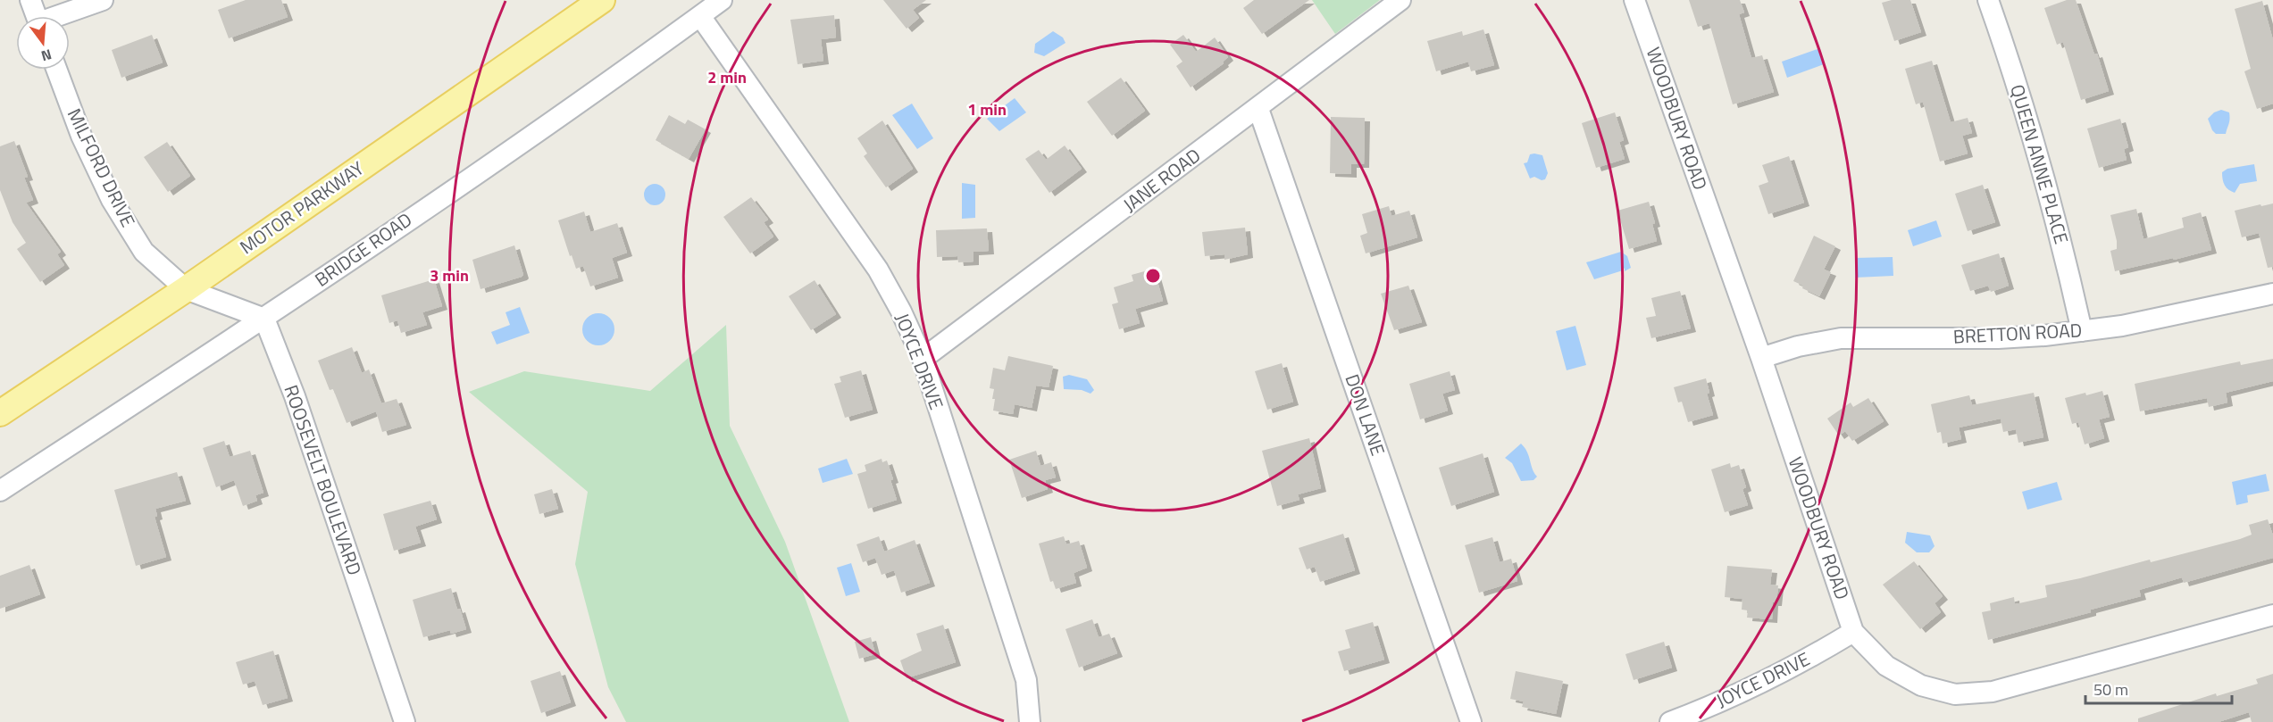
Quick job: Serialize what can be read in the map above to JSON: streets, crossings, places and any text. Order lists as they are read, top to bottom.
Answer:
{
  "streets": {
    "main road": ["MOTOR PARKWAY"],
    "street": [
      "WOODBURY ROAD",
      "QUEEN ANNE PLACE",
      "MILFORD DRIVE",
      "JANE ROAD",
      "BRIDGE ROAD",
      "BRETTON ROAD",
      "JOYCE DRIVE",
      "DON LANE",
      "ROOSEVELT BOULEVARD"
    ]
  },
  "crossings": [
    ["WOODBURY ROAD", "BRETTON ROAD"],
    ["WOODBURY ROAD", "JOYCE DRIVE"],
    ["QUEEN ANNE PLACE", "BRETTON ROAD"],
    ["MILFORD DRIVE", "MOTOR PARKWAY"],
    ["JANE ROAD", "JOYCE DRIVE"],
    ["JANE ROAD", "DON LANE"],
    ["BRIDGE ROAD", "JOYCE DRIVE"],
    ["BRIDGE ROAD", "ROOSEVELT BOULEVARD"]
  ],
  "scale_bar": "50 m",
  "north": "bottom",
  "rings": ["2 min", "1 min", "3 min"]
}
